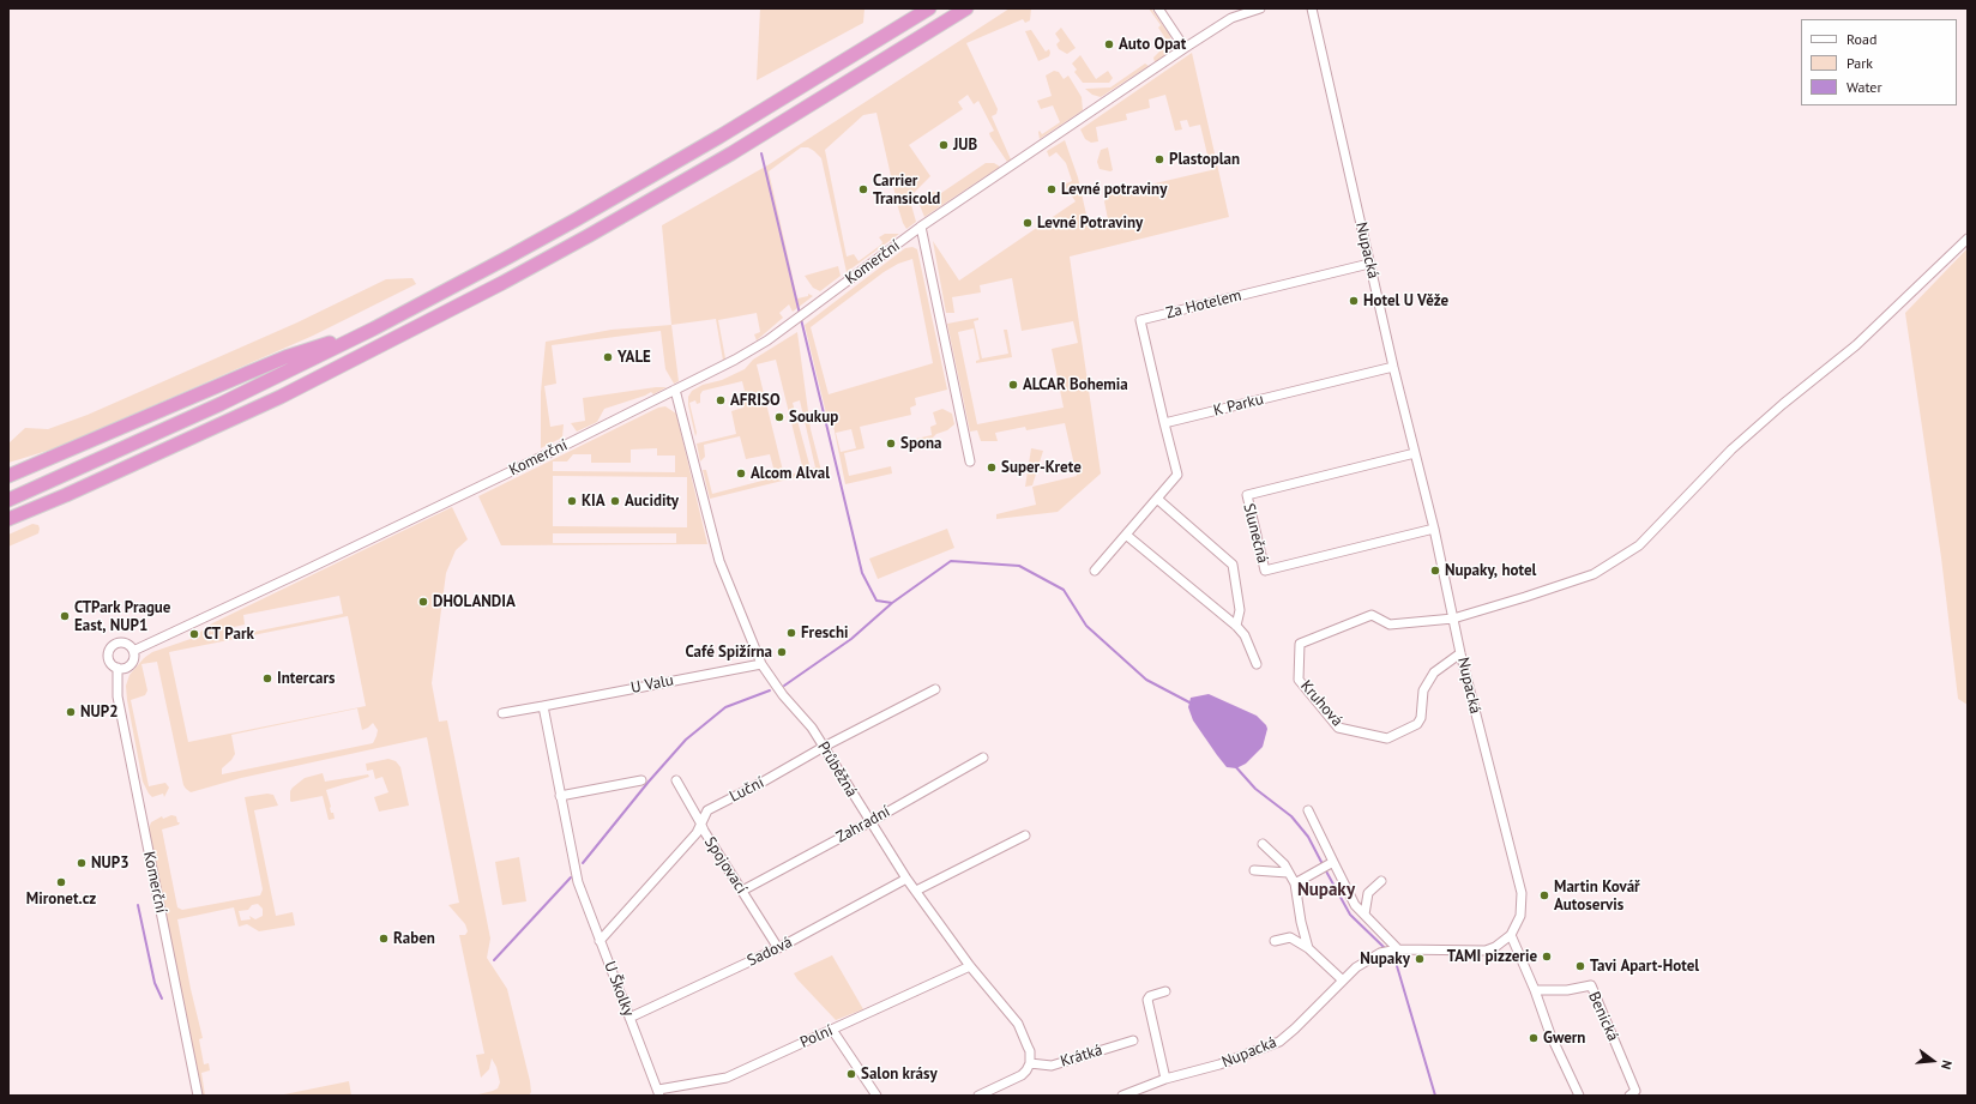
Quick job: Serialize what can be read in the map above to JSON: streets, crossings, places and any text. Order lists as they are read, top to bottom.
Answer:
{
  "streets": {
    "street": [
      "Nupacká",
      "Komerční",
      "Za Hotelem",
      "K Parku",
      "Slunečná",
      "U Valu",
      "Kruhová",
      "Průběžná",
      "Luční",
      "Zahradní",
      "Spojovací",
      "Sadová",
      "U Školky",
      "Benická",
      "Polní",
      "Krátká"
    ]
  },
  "crossings": [
    ["Nupacká", "Za Hotelem"],
    ["Nupacká", "K Parku"],
    ["Nupacká", "Slunečná"],
    ["Nupacká", "Kruhová"],
    ["Komerční", "Průběžná"],
    ["Za Hotelem", "K Parku"],
    ["U Valu", "Průběžná"],
    ["Průběžná", "Luční"],
    ["Průběžná", "Zahradní"],
    ["Průběžná", "Sadová"],
    ["Průběžná", "Polní"],
    ["Průběžná", "Krátká"],
    ["Luční", "Spojovací"],
    ["Luční", "U Školky"],
    ["Zahradní", "Spojovací"],
    ["Spojovací", "Sadová"],
    ["Sadová", "U Školky"],
    ["U Školky", "Polní"]
  ],
  "districts": ["Nupaky"],
  "places": [
    "Auto Opat",
    "JUB",
    "Plastoplan",
    "Carrier Transicold",
    "Levné potraviny",
    "Levné Potraviny",
    "Hotel U Věže",
    "YALE",
    "ALCAR Bohemia",
    "AFRISO",
    "Soukup",
    "Spona",
    "Super-Krete",
    "Alcom Alval",
    "KIA",
    "Aucidity",
    "Nupaky, hotel",
    "DHOLANDIA",
    "CTPark Prague East, NUP1",
    "Freschi",
    "CT Park",
    "Café Spižírna",
    "Intercars",
    "NUP2",
    "NUP3",
    "Mironet.cz",
    "Martin Kovář Autoservis",
    "Raben",
    "TAMI pizzerie",
    "Nupaky",
    "Tavi Apart-Hotel",
    "Gwern",
    "Salon krásy"
  ],
  "legend": ["Road", "Park", "Water"],
  "north": "right"
}
